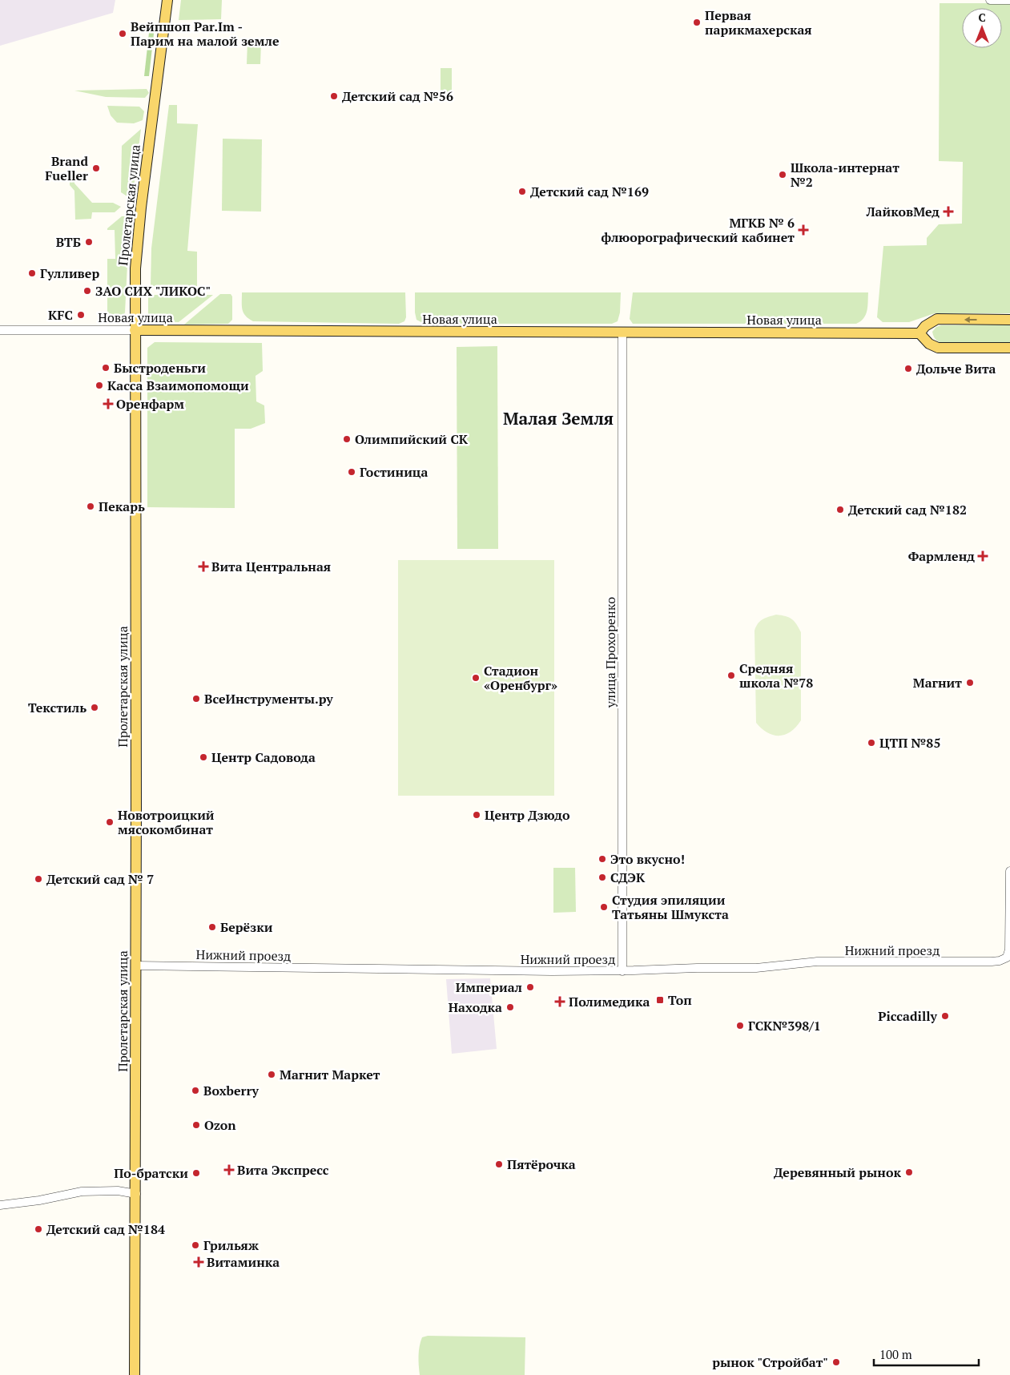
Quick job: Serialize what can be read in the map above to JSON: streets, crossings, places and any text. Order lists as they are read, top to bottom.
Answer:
{
  "streets": {
    "main road": ["Пролетарская улица", "Новая улица"],
    "street": ["улица Прохоренко", "Нижний проезд"]
  },
  "crossings": [
    ["Пролетарская улица", "Новая улица"],
    ["Пролетарская улица", "Нижний проезд"],
    ["Новая улица", "улица Прохоренко"],
    ["улица Прохоренко", "Нижний проезд"]
  ],
  "districts": ["Малая Земля"],
  "places": {
    "other": [
      "Первая парикмахерская",
      "Вейпшоп Par.Im - Парим на малой земле",
      "Детский сад №56",
      "Brand Fueller",
      "Школа-интернат №2",
      "Детский сад №169",
      "ВТБ",
      "Гулливер",
      "ЗАО СИХ \"ЛИКОС\"",
      "KFC",
      "Быстроденьги",
      "Дольче Вита",
      "Касса Взаимопомощи",
      "Олимпийский СК",
      "Гостиница",
      "Пекарь",
      "Детский сад №182",
      "Средняя школа №78",
      "Стадион «Оренбург»",
      "Магнит",
      "ВсеИнструменты.ру",
      "Текстиль",
      "ЦТП №85",
      "Центр Садовода",
      "Центр Дзюдо",
      "Новотроицкий мясокомбинат",
      "Это вкусно!",
      "СДЭК",
      "Детский сад № 7",
      "Студия эпиляции Татьяны Шмукста",
      "Берёзки",
      "Империал",
      "Находка",
      "Piccadilly",
      "ГСК№398/1",
      "Магнит Маркет",
      "Boxberry",
      "Ozon",
      "Пятёрочка",
      "Деревянный рынок",
      "По-братски",
      "Детский сад №184",
      "Грильяж",
      "рынок \"Стройбат\""
    ],
    "health": [
      "ЛайковМед",
      "МГКБ № 6 флюорографический кабинет",
      "Оренфарм",
      "Фармленд",
      "Вита Центральная",
      "Полимедика",
      "Вита Экспресс",
      "Витаминка"
    ],
    "transit": ["Топ"]
  },
  "scale_bar": "100 m",
  "north": "top"
}
